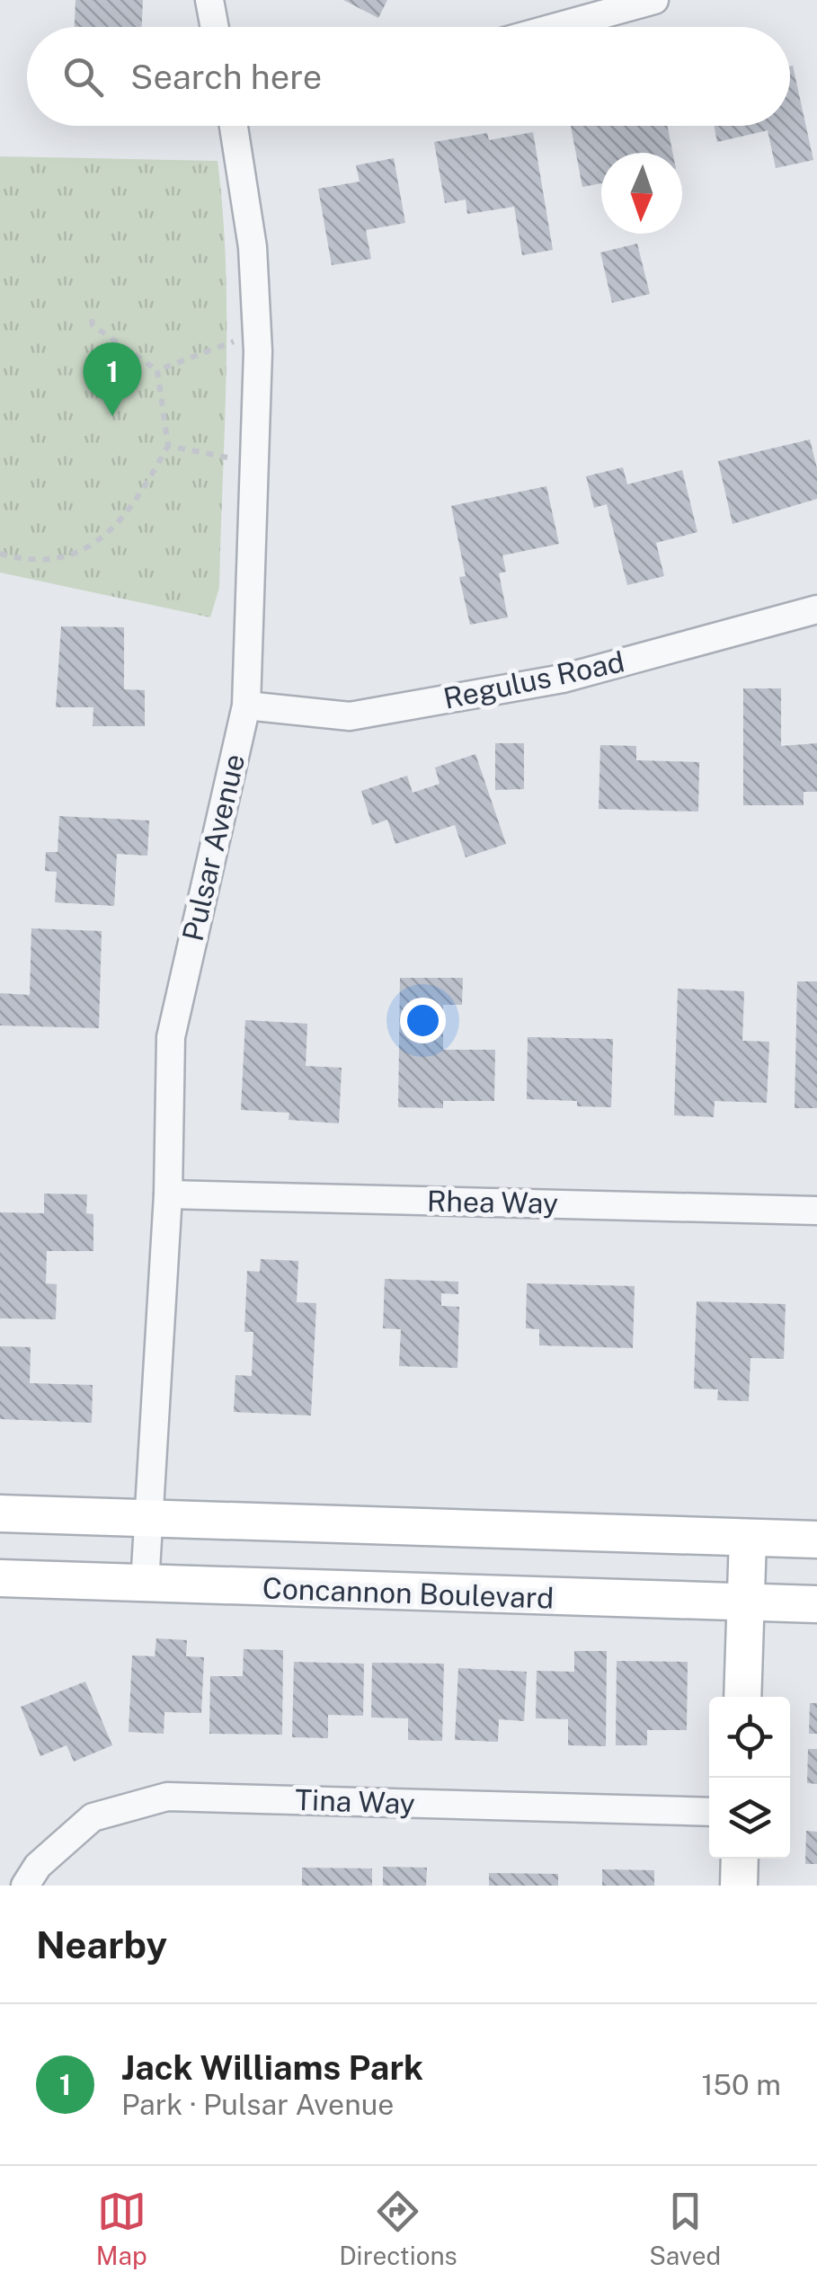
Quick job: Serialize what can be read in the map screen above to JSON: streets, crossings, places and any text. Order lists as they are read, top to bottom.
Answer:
{
  "streets": {
    "main road": ["Concannon Boulevard"],
    "street": [
      "Regulus Road",
      "Pulsar Avenue",
      "Rhea Way",
      "Tina Way"
    ]
  },
  "crossings": [
    ["Regulus Road", "Pulsar Avenue"],
    ["Pulsar Avenue", "Rhea Way"],
    ["Pulsar Avenue", "Concannon Boulevard"]
  ],
  "north": "bottom",
  "page": {
    "search": "Search here",
    "pins": "1",
    "heading": "Nearby",
    "list": [
      {
        "mark": "1",
        "name": "Jack Williams Park",
        "note": "Park · Pulsar Avenue",
        "value": "150 m"
      }
    ],
    "nav": ["Map", "Directions", "Saved"]
  }
}
